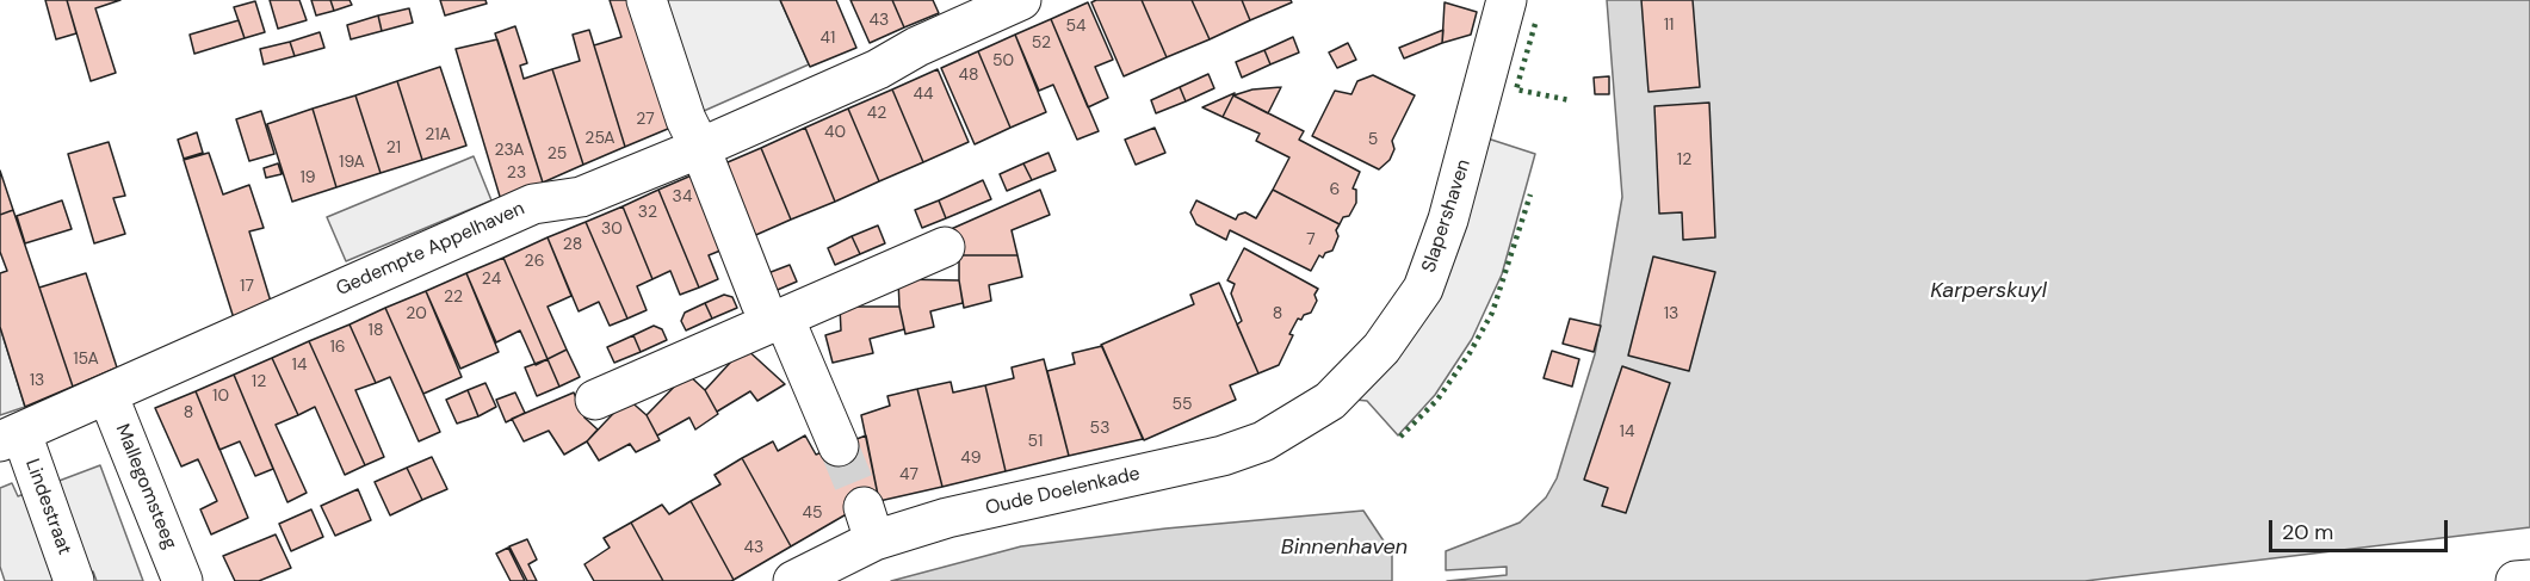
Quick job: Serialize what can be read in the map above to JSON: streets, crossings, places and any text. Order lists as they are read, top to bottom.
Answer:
{
  "streets": {
    "street": [
      "Slapershaven",
      "Gedempte Appelhaven",
      "Mallegomsteeg",
      "Oude Doelenkade",
      "Lindestraat"
    ]
  },
  "crossings": [
    ["Slapershaven", "Oude Doelenkade"],
    ["Gedempte Appelhaven", "Mallegomsteeg"],
    ["Gedempte Appelhaven", "Lindestraat"]
  ],
  "water": ["Karperskuyl", "Binnenhaven"],
  "house_numbers": [
    "43",
    "11",
    "54",
    "41",
    "52",
    "50",
    "48",
    "44",
    "42",
    "27",
    "40",
    "21A",
    "25A",
    "5",
    "21",
    "23A",
    "25",
    "12",
    "19A",
    "23",
    "19",
    "6",
    "34",
    "32",
    "30",
    "7",
    "28",
    "26",
    "24",
    "17",
    "22",
    "20",
    "8",
    "13",
    "18",
    "16",
    "15A",
    "14",
    "13",
    "12",
    "10",
    "55",
    "8",
    "53",
    "14",
    "51",
    "49",
    "47",
    "45",
    "43"
  ],
  "scale_bar": "20 m"
}
